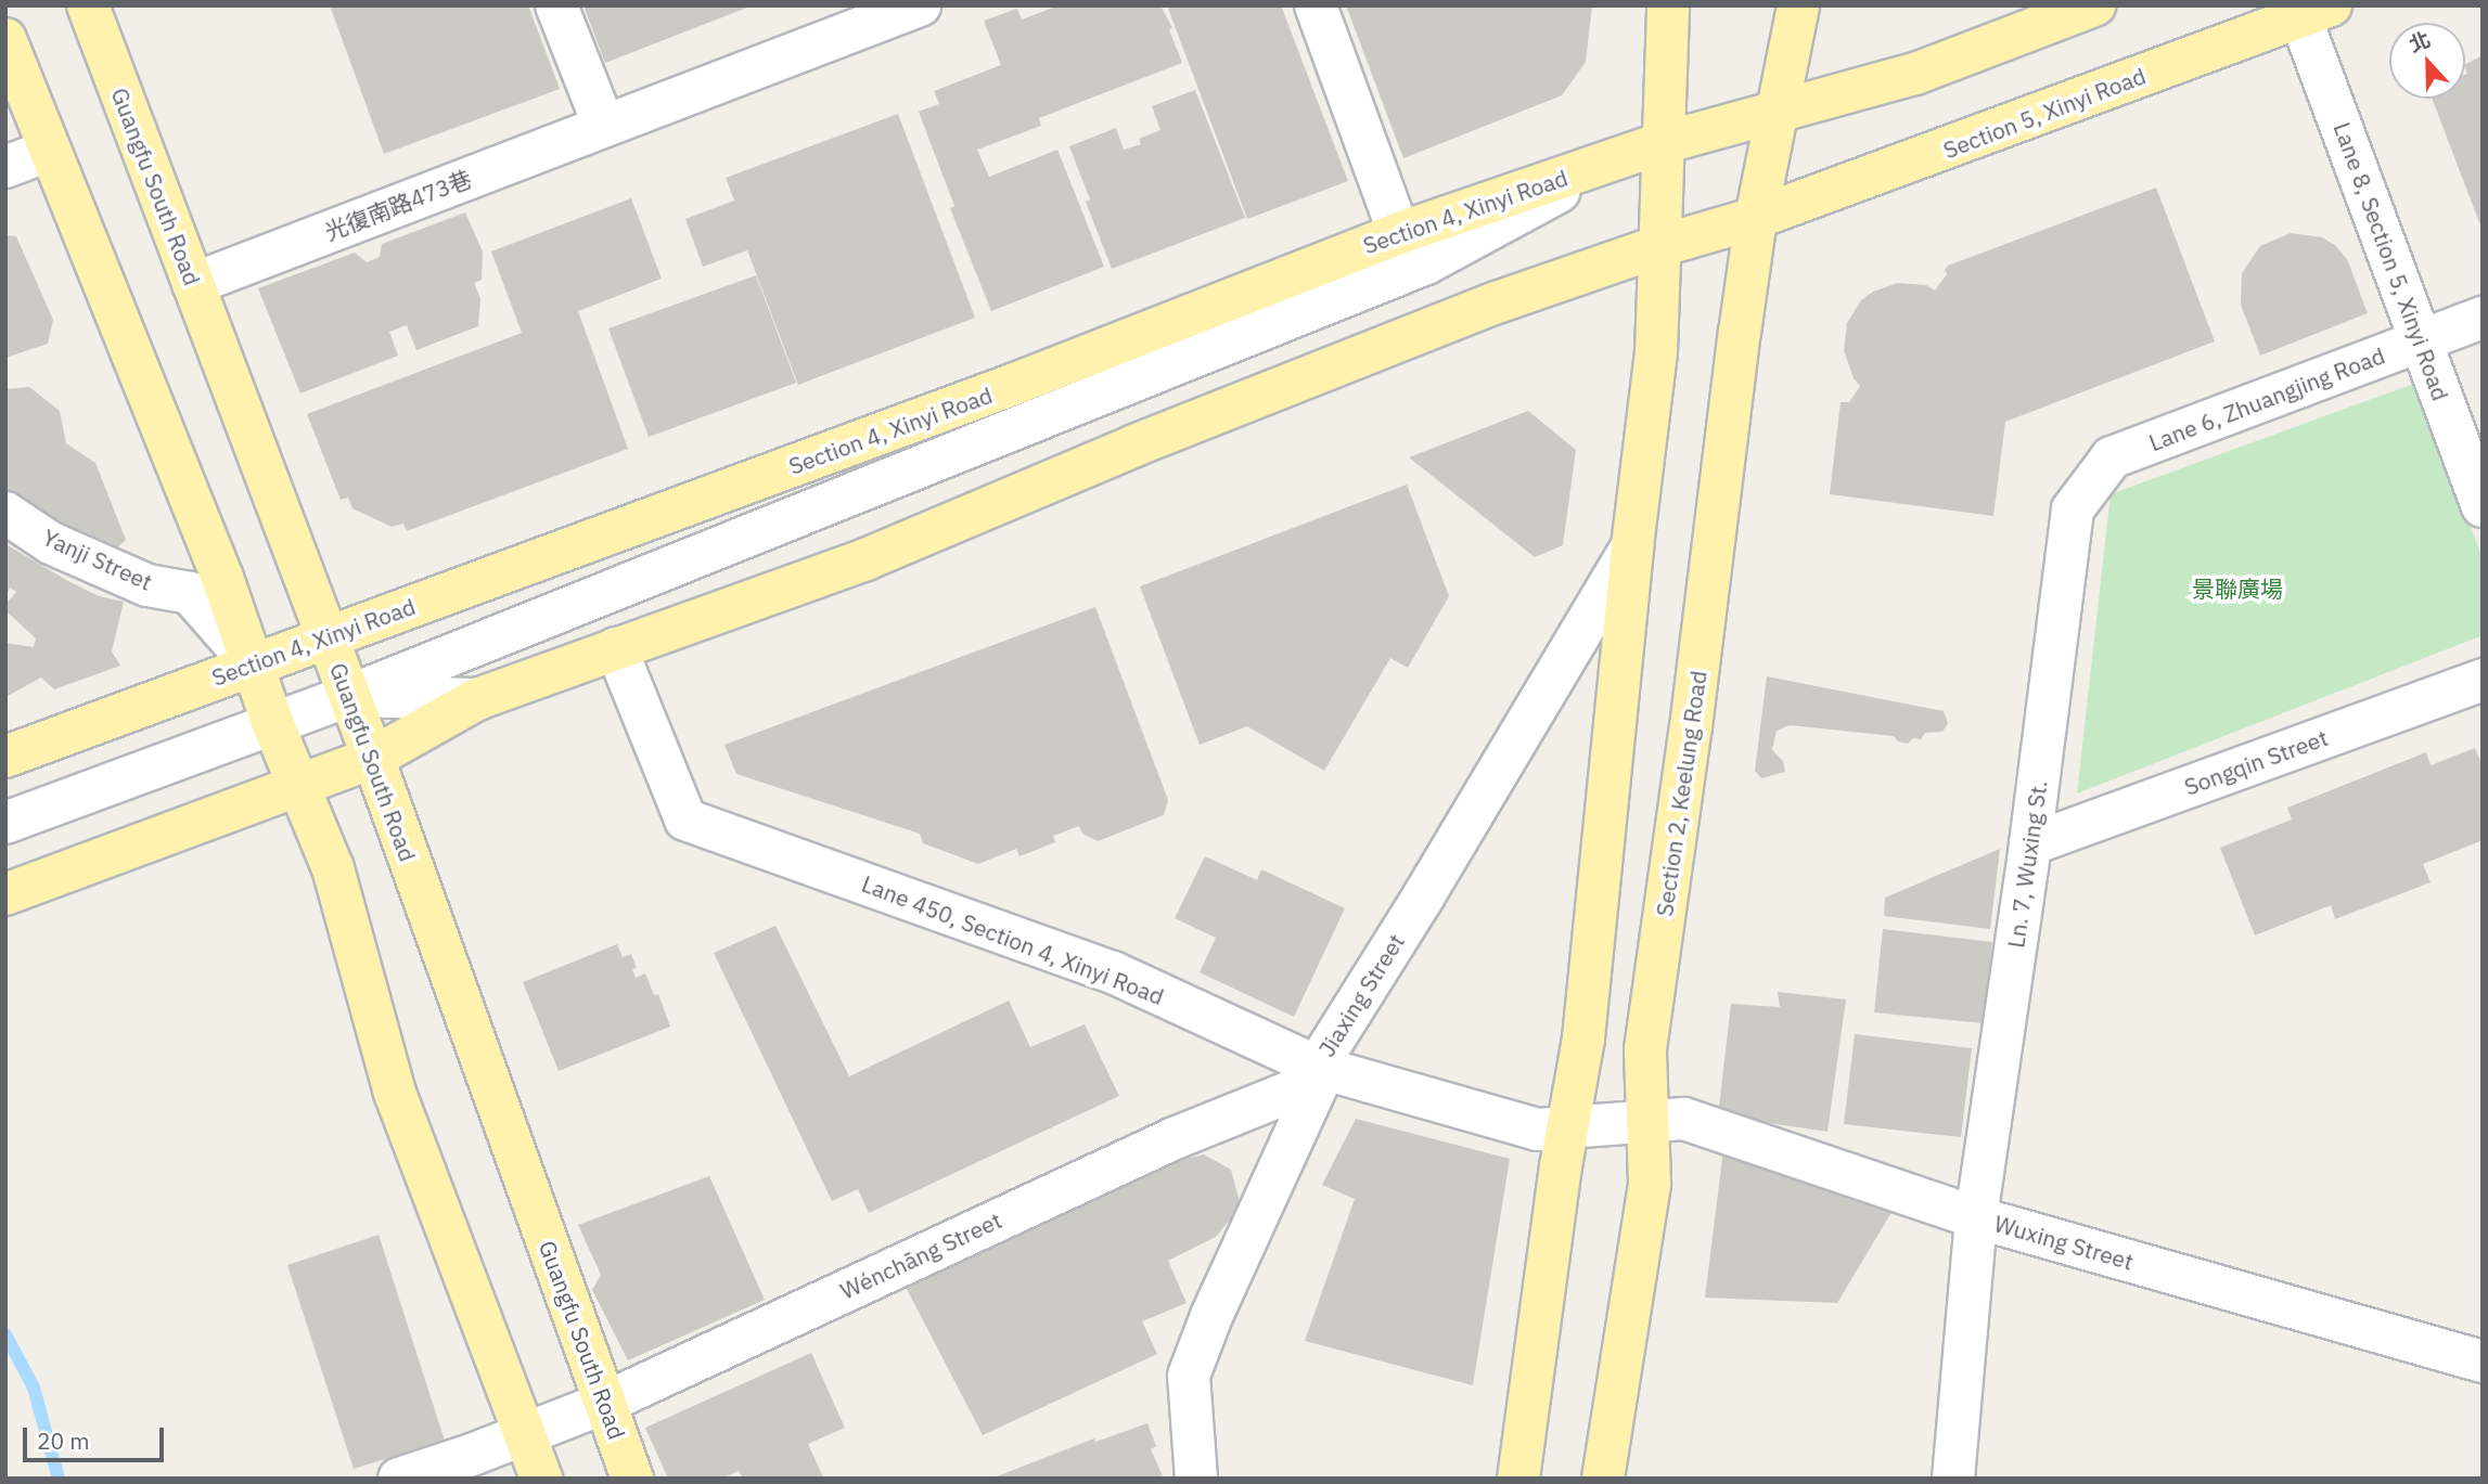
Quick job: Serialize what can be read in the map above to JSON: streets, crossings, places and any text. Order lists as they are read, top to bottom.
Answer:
{
  "streets": {
    "main road": [
      "Section 5, Xinyi Road",
      "Guangfu South Road",
      "Section 4, Xinyi Road",
      "Section 2, Keelung Road"
    ],
    "street": [
      "光復南路473巷",
      "Lane 8, Section 5, Xinyi Road",
      "Lane 6, Zhuangjing Road",
      "Yanji Street",
      "Songqin Street",
      "Ln. 7, Wuxing St.",
      "Lane 450, Section 4, Xinyi Road",
      "Jiaxing Street",
      "Wuxing Street",
      "Wénchāng Street"
    ]
  },
  "crossings": [
    ["Section 5, Xinyi Road", "Lane 8, Section 5, Xinyi Road"],
    ["Section 5, Xinyi Road", "Section 2, Keelung Road"],
    ["Guangfu South Road", "光復南路473巷"],
    ["Guangfu South Road", "Section 4, Xinyi Road"],
    ["Guangfu South Road", "Wénchāng Street"],
    ["Section 4, Xinyi Road", "Yanji Street"],
    ["Section 4, Xinyi Road", "Section 2, Keelung Road"],
    ["Lane 8, Section 5, Xinyi Road", "Lane 6, Zhuangjing Road"],
    ["Lane 6, Zhuangjing Road", "Ln. 7, Wuxing St."],
    ["Songqin Street", "Ln. 7, Wuxing St."],
    ["Section 2, Keelung Road", "Lane 450, Section 4, Xinyi Road"],
    ["Section 2, Keelung Road", "Wuxing Street"],
    ["Ln. 7, Wuxing St.", "Wuxing Street"],
    ["Lane 450, Section 4, Xinyi Road", "Jiaxing Street"],
    ["Lane 450, Section 4, Xinyi Road", "Wuxing Street"],
    ["Lane 450, Section 4, Xinyi Road", "Wénchāng Street"],
    ["Jiaxing Street", "Wénchāng Street"]
  ],
  "parks": ["景聯廣場"],
  "scale_bar": "20 m",
  "north": "top"
}
